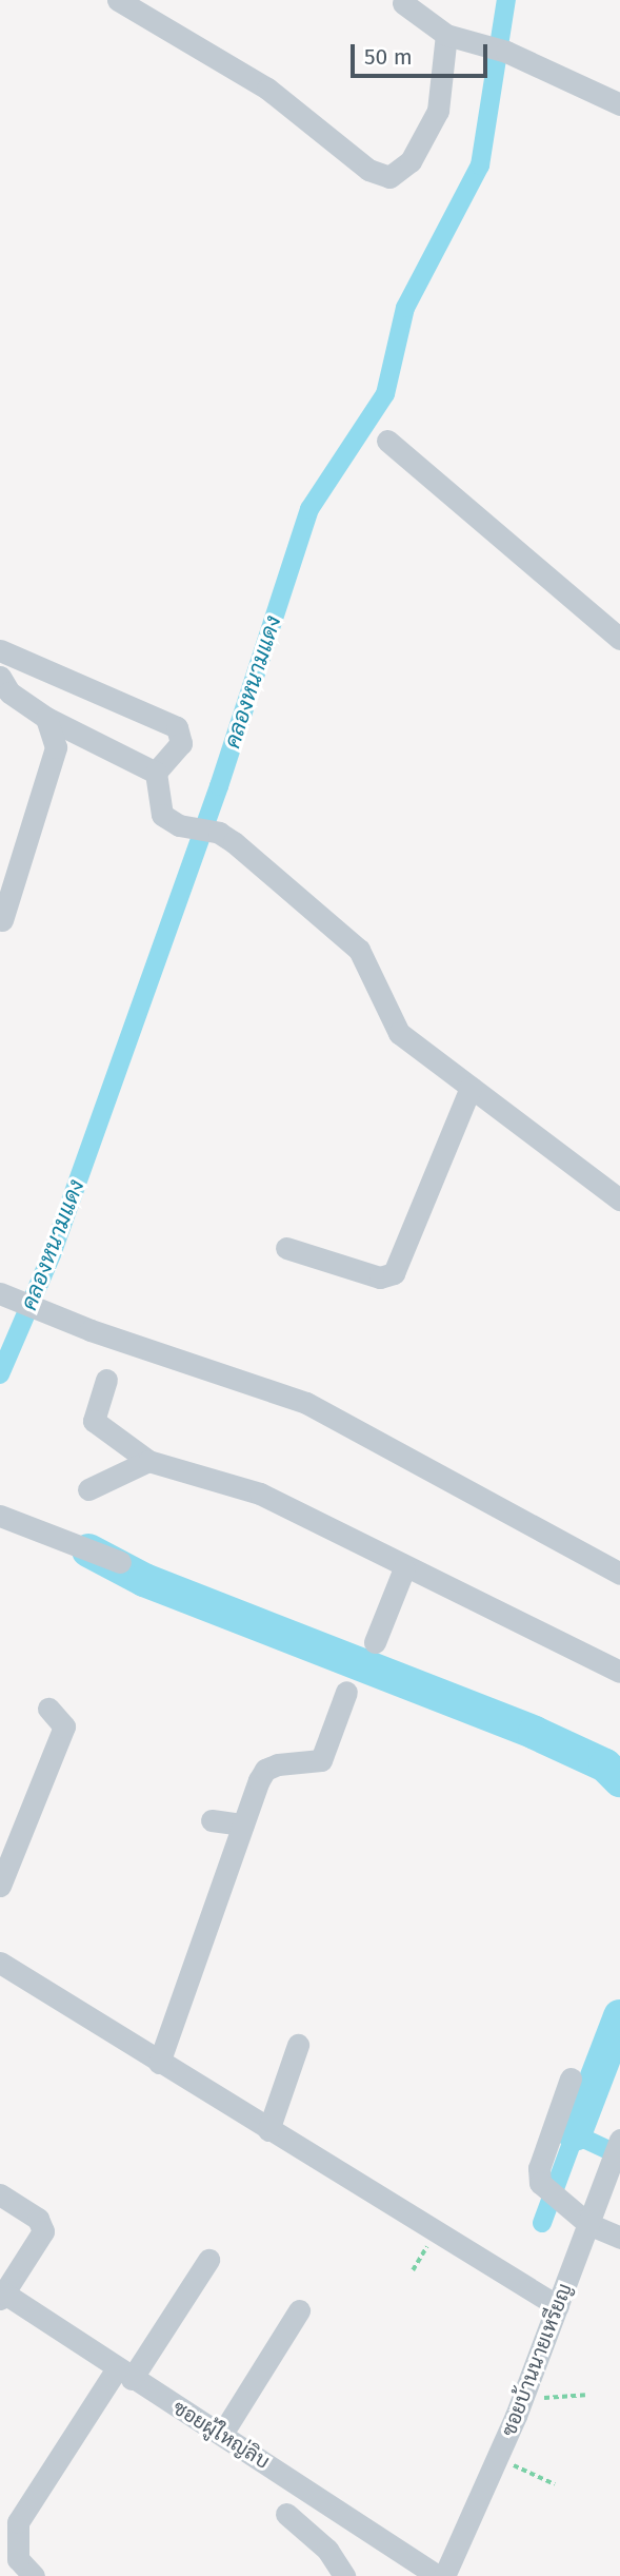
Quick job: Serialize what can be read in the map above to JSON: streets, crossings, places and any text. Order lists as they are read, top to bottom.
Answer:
{
  "streets": {
    "street": ["ซอยบ้านนายเหรียญ", "ซอยผู้ใหญ่ลิบ"]
  },
  "water": ["คลองหนามแดง"],
  "scale_bar": "50 m"
}
